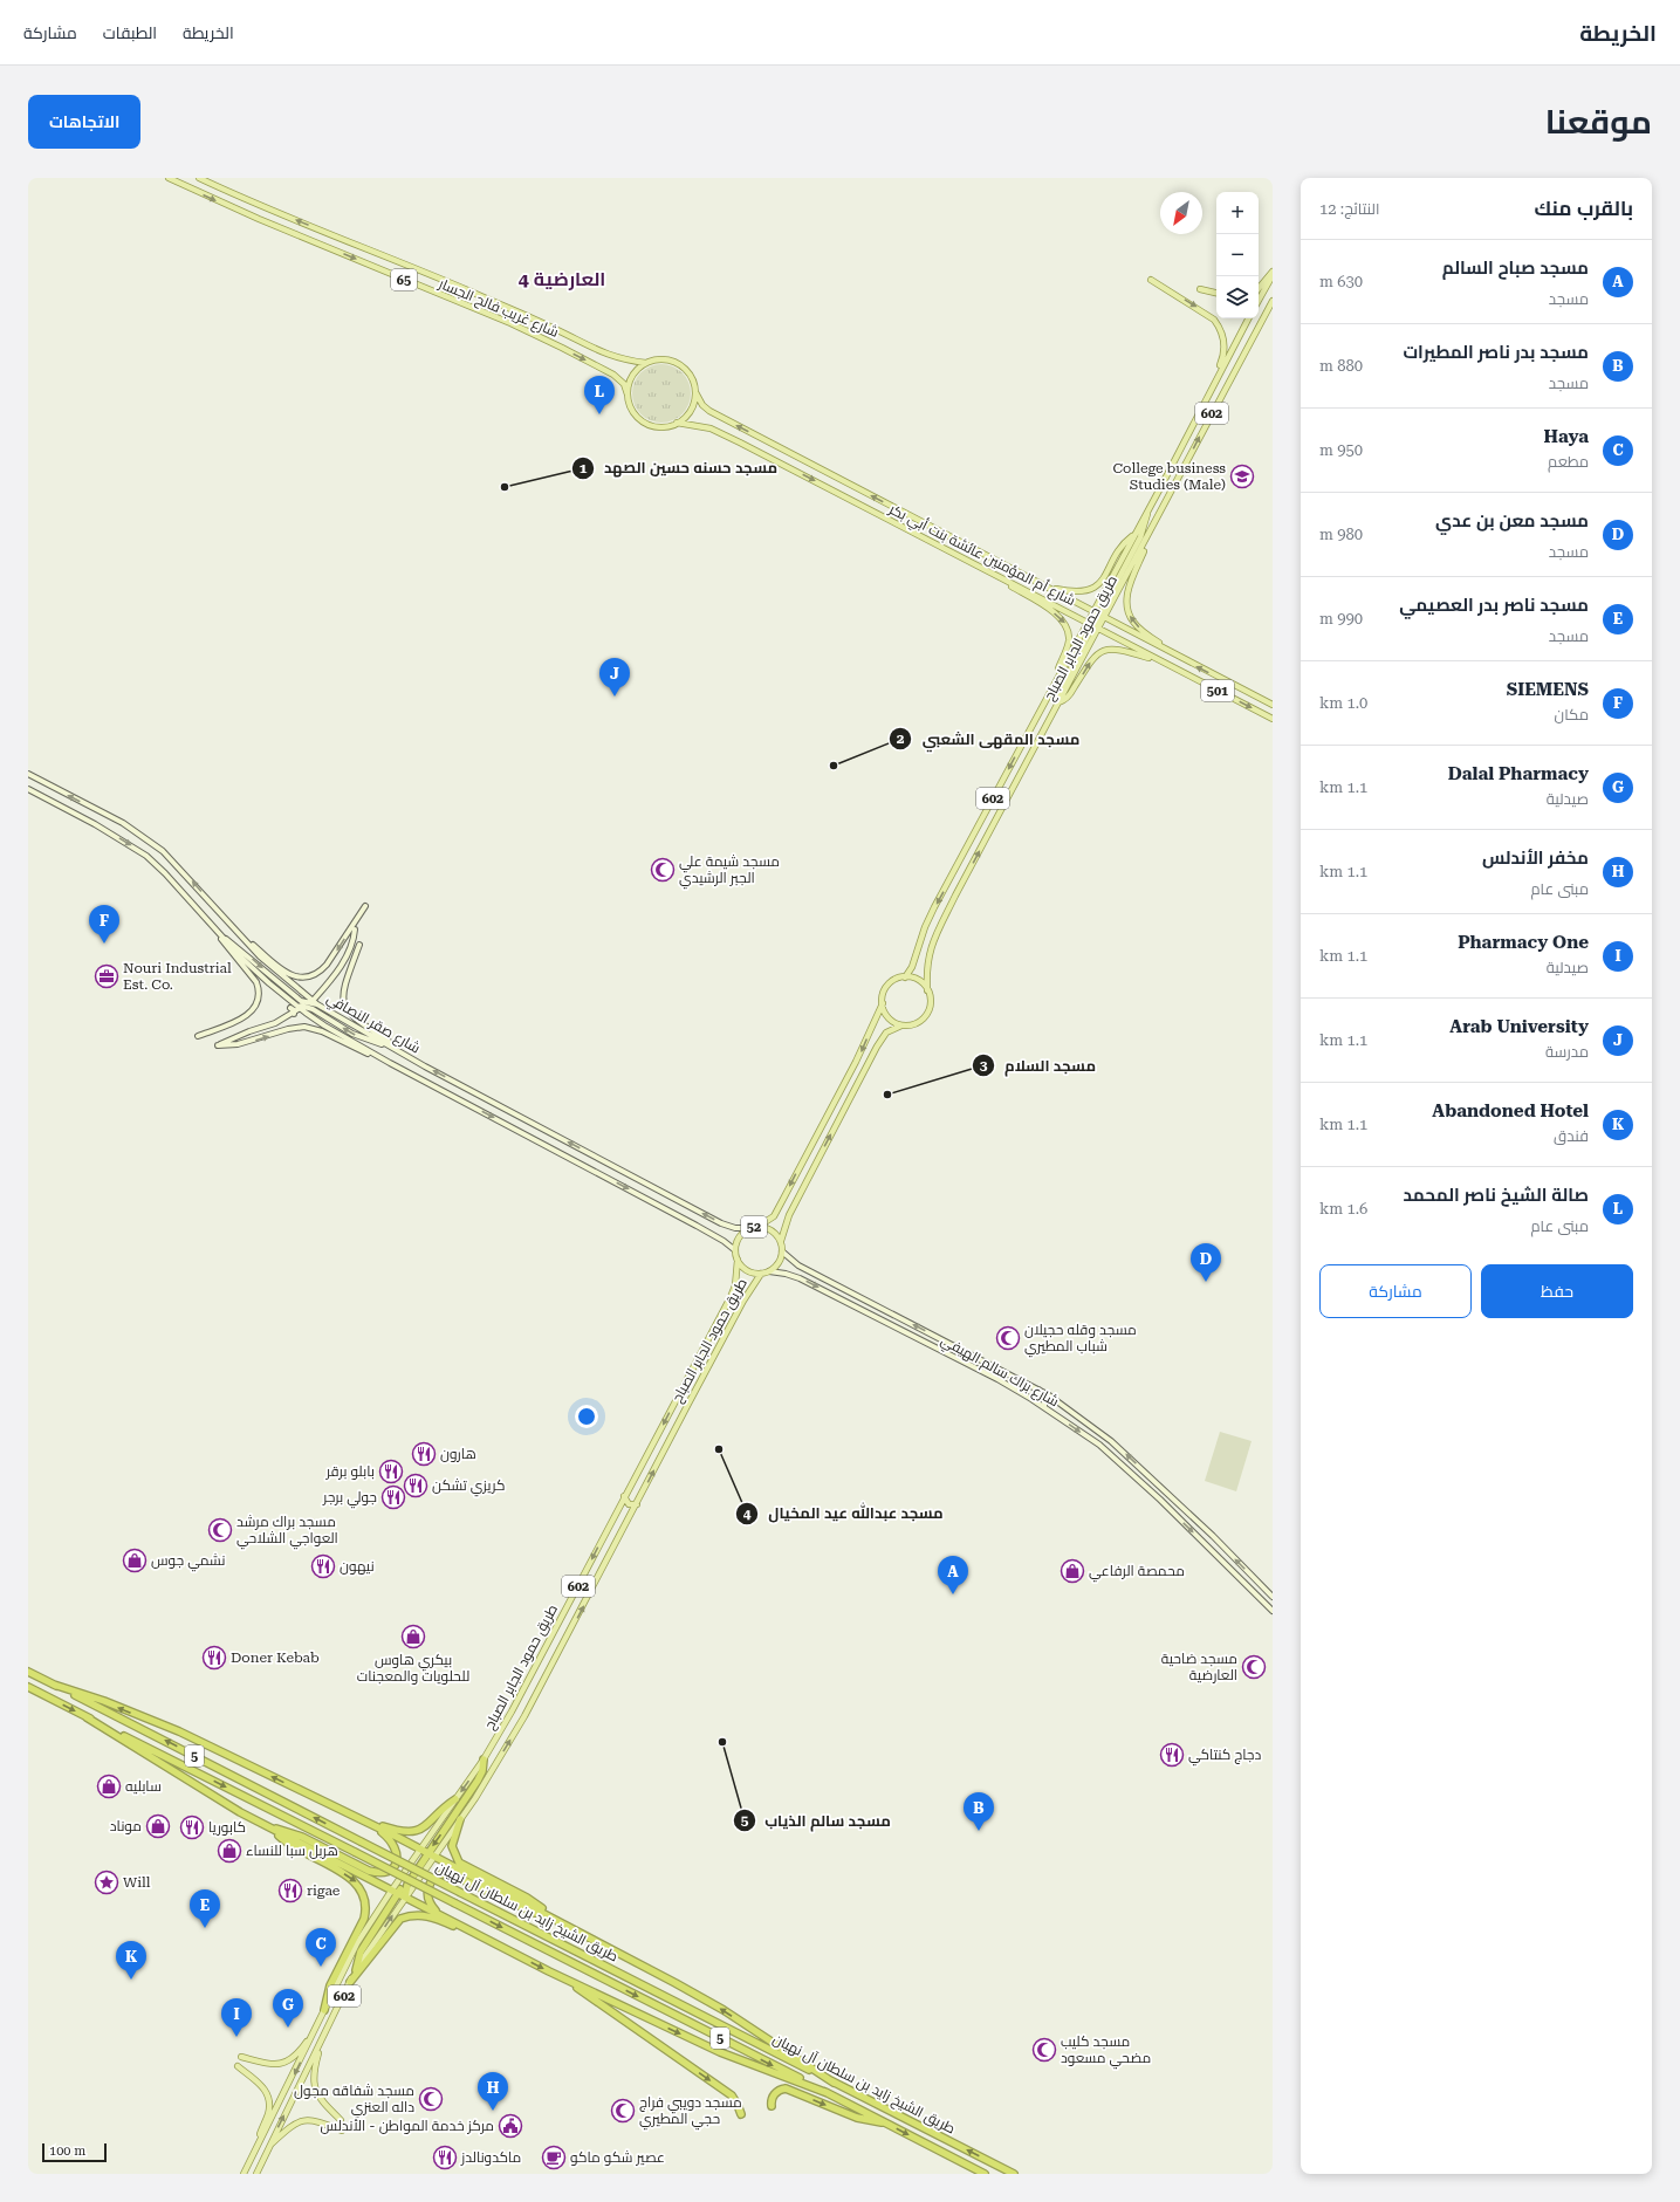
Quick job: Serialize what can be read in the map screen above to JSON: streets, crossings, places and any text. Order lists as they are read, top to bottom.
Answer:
{
  "streets": {
    "highway": ["5", "طريق الشيخ زايد بن سلطان آل نهيان"],
    "main road": [
      "65",
      "شارع غريب فالح الجسار",
      "602",
      "شارع أم المؤمنين عائشة بنت أبي بكر",
      "طريق حمود الجابر الصباح",
      "501",
      "شارع صقر النصافي",
      "52",
      "شارع براك سالم الهيفي"
    ]
  },
  "crossings": [
    ["65", "شارع غريب فالح الجسار"],
    ["65", "شارع أم المؤمنين عائشة بنت أبي بكر"],
    ["شارع غريب فالح الجسار", "شارع أم المؤمنين عائشة بنت أبي بكر"],
    ["602", "طريق حمود الجابر الصباح"],
    ["602", "شارع صقر النصافي"],
    ["602", "52"],
    ["602", "شارع براك سالم الهيفي"],
    ["شارع أم المؤمنين عائشة بنت أبي بكر", "طريق حمود الجابر الصباح"],
    ["طريق حمود الجابر الصباح", "شارع صقر النصافي"],
    ["طريق حمود الجابر الصباح", "52"],
    ["طريق حمود الجابر الصباح", "شارع براك سالم الهيفي"],
    ["شارع صقر النصافي", "52"],
    ["شارع صقر النصافي", "شارع براك سالم الهيفي"],
    ["52", "شارع براك سالم الهيفي"]
  ],
  "districts": ["العارضية 4"],
  "places": {
    "school or university": ["College business Studies (Male)"],
    "other": [
      "مسجد حسنه حسين الصهد",
      "مسجد المقهى الشعبي",
      "مسجد السلام",
      "مسجد عبدالله عيد المخيال",
      "مسجد سالم الذياب"
    ],
    "mosque": [
      "مسجد شيمة علي الجبر الرشيدي",
      "مسجد وقله حجيلان شباب المطيري",
      "مسجد براك مرشد العواجي الشلاحي",
      "مسجد ضاحية العارضية",
      "مسجد كليب مضحي مسعود",
      "مسجد شفاقه مجول داله العنزي",
      "مسجد دويبي فراج حجي المطيري"
    ],
    "office": ["Nouri Industrial Est. Co."],
    "restaurant": [
      "هارون",
      "بابلو برقر",
      "كريزي تشكن",
      "جولي برجر",
      "نيهون",
      "Doner Kebab",
      "دجاج كنتاكي",
      "كابوريا",
      "rigae",
      "ماكدونالدز"
    ],
    "shop": [
      "نشمي جوس",
      "محمصة الرفاعي",
      "بيكري هاوس للحلويات والمعجنات",
      "سابليه",
      "موناد",
      "هربل سبا للنساء"
    ],
    "place": ["Will"],
    "public building": ["مركز خدمة المواطن - الأندلس"],
    "cafe": ["عصير شكو ماكو"]
  },
  "scale_bar": "100 m",
  "north": "bottom left",
  "page": {
    "header": "الخريطة",
    "nav": ["الخريطة", "الطبقات", "مشاركة"],
    "title": "موقعنا",
    "buttons": [
      "الاتجاهات",
      ["حفظ", "مشاركة"]
    ],
    "heading": ["بالقرب منك", "النتائج: 12"],
    "map_buttons": ["+", "−"],
    "list": [
      {
        "mark": "A",
        "name": "مسجد صباح السالم",
        "note": "مسجد",
        "value": "630 m"
      },
      {
        "mark": "B",
        "name": "مسجد بدر ناصر المطيرات",
        "note": "مسجد",
        "value": "880 m"
      },
      {
        "mark": "C",
        "name": "Haya",
        "note": "مطعم",
        "value": "950 m"
      },
      {
        "mark": "D",
        "name": "مسجد معن بن عدي",
        "note": "مسجد",
        "value": "980 m"
      },
      {
        "mark": "E",
        "name": "مسجد ناصر بدر العصيمي",
        "note": "مسجد",
        "value": "990 m"
      },
      {
        "mark": "F",
        "name": "SIEMENS",
        "note": "مكان",
        "value": "1.0 km"
      },
      {
        "mark": "G",
        "name": "Dalal Pharmacy",
        "note": "صيدلية",
        "value": "1.1 km"
      },
      {
        "mark": "H",
        "name": "مخفر الأندلس",
        "note": "مبنى عام",
        "value": "1.1 km"
      },
      {
        "mark": "I",
        "name": "Pharmacy One",
        "note": "صيدلية",
        "value": "1.1 km"
      },
      {
        "mark": "J",
        "name": "Arab University",
        "note": "مدرسة",
        "value": "1.1 km"
      },
      {
        "mark": "K",
        "name": "Abandoned Hotel",
        "note": "فندق",
        "value": "1.1 km"
      },
      {
        "mark": "L",
        "name": "صالة الشيخ ناصر المحمد",
        "note": "مبنى عام",
        "value": "1.6 km"
      }
    ],
    "pins": [
      "L",
      "J",
      "F",
      "D",
      "A",
      "B",
      "E",
      "C",
      "K",
      "G",
      "I",
      "H"
    ],
    "scale": "100 m"
  }
}
